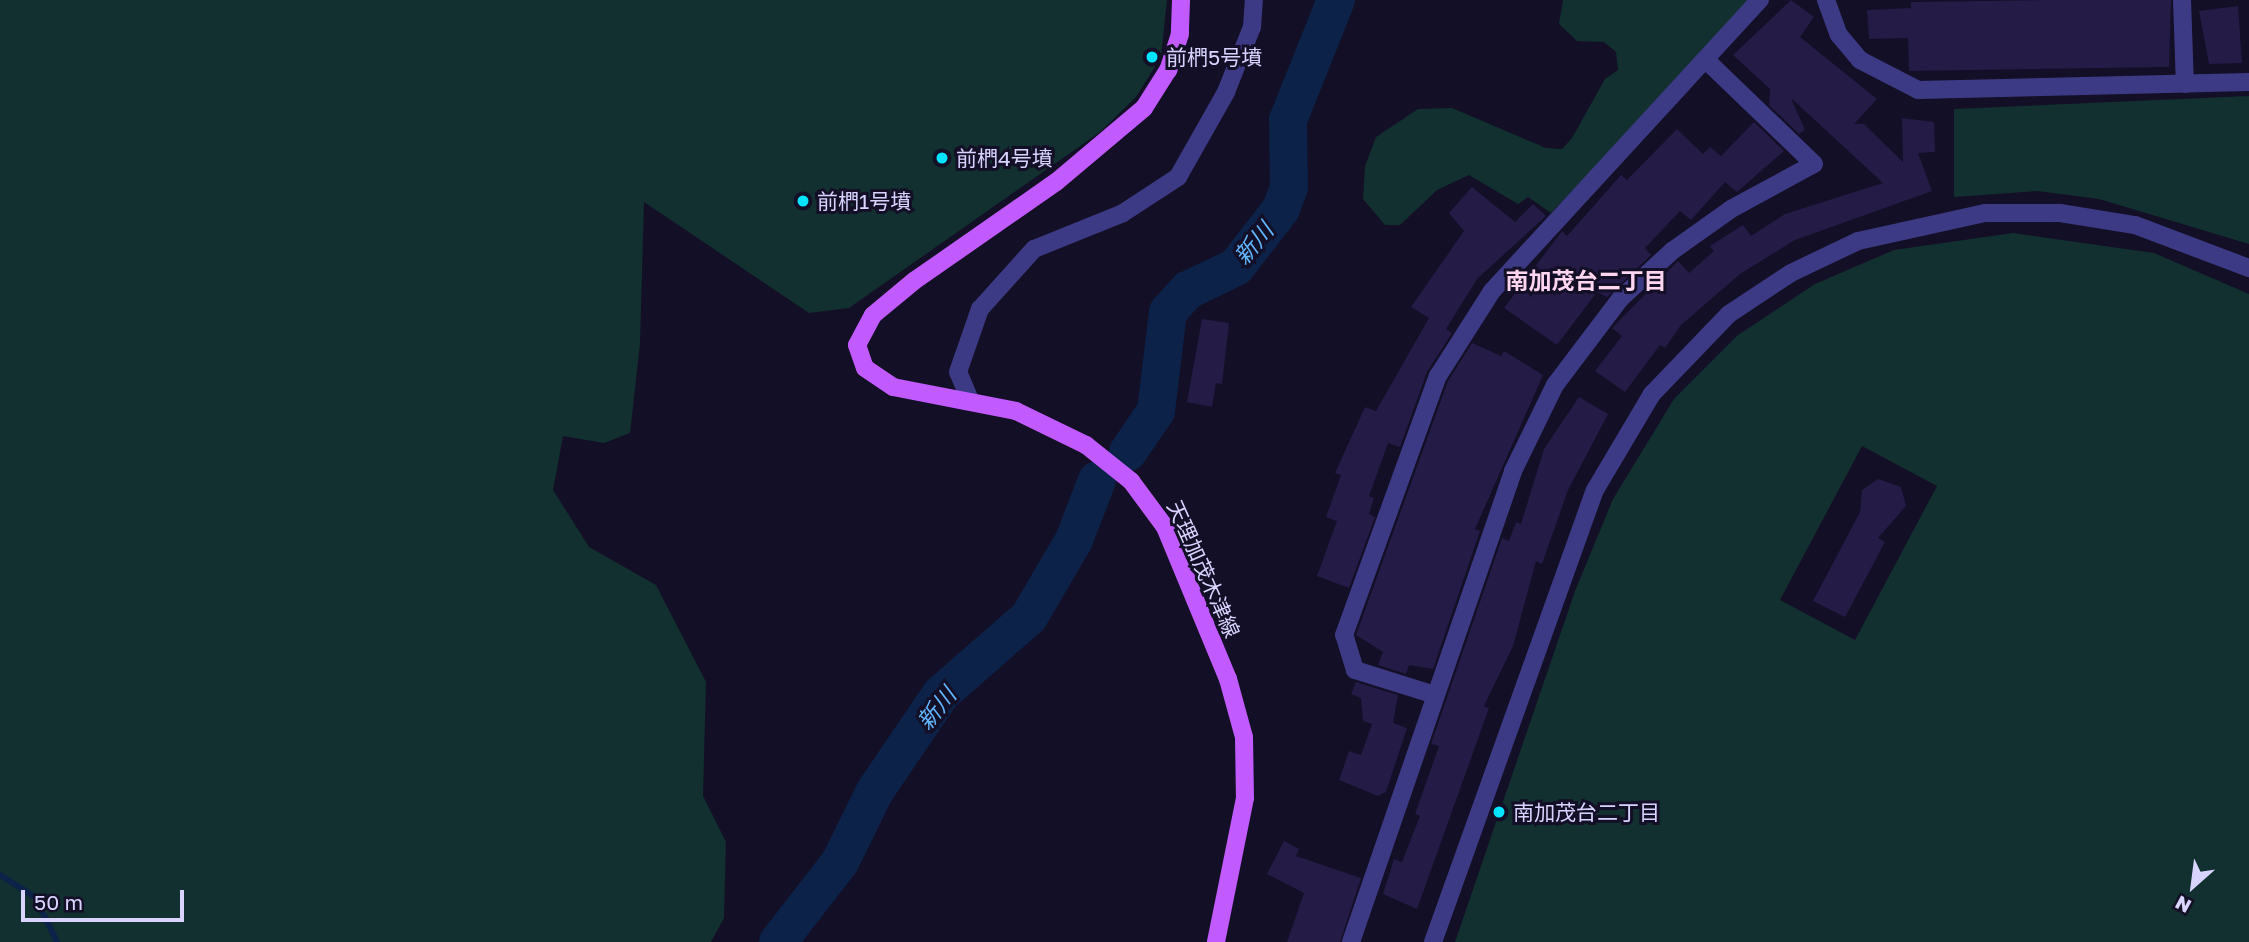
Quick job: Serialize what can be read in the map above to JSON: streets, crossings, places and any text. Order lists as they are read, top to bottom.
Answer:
{
  "streets": {
    "main road": ["天理加茂木津線"]
  },
  "districts": ["南加茂台二丁目"],
  "water": ["新川"],
  "places": [
    "前椚5号墳",
    "前椚4号墳",
    "前椚1号墳",
    "南加茂台二丁目"
  ],
  "scale_bar": "50 m",
  "north": "bottom left"
}
